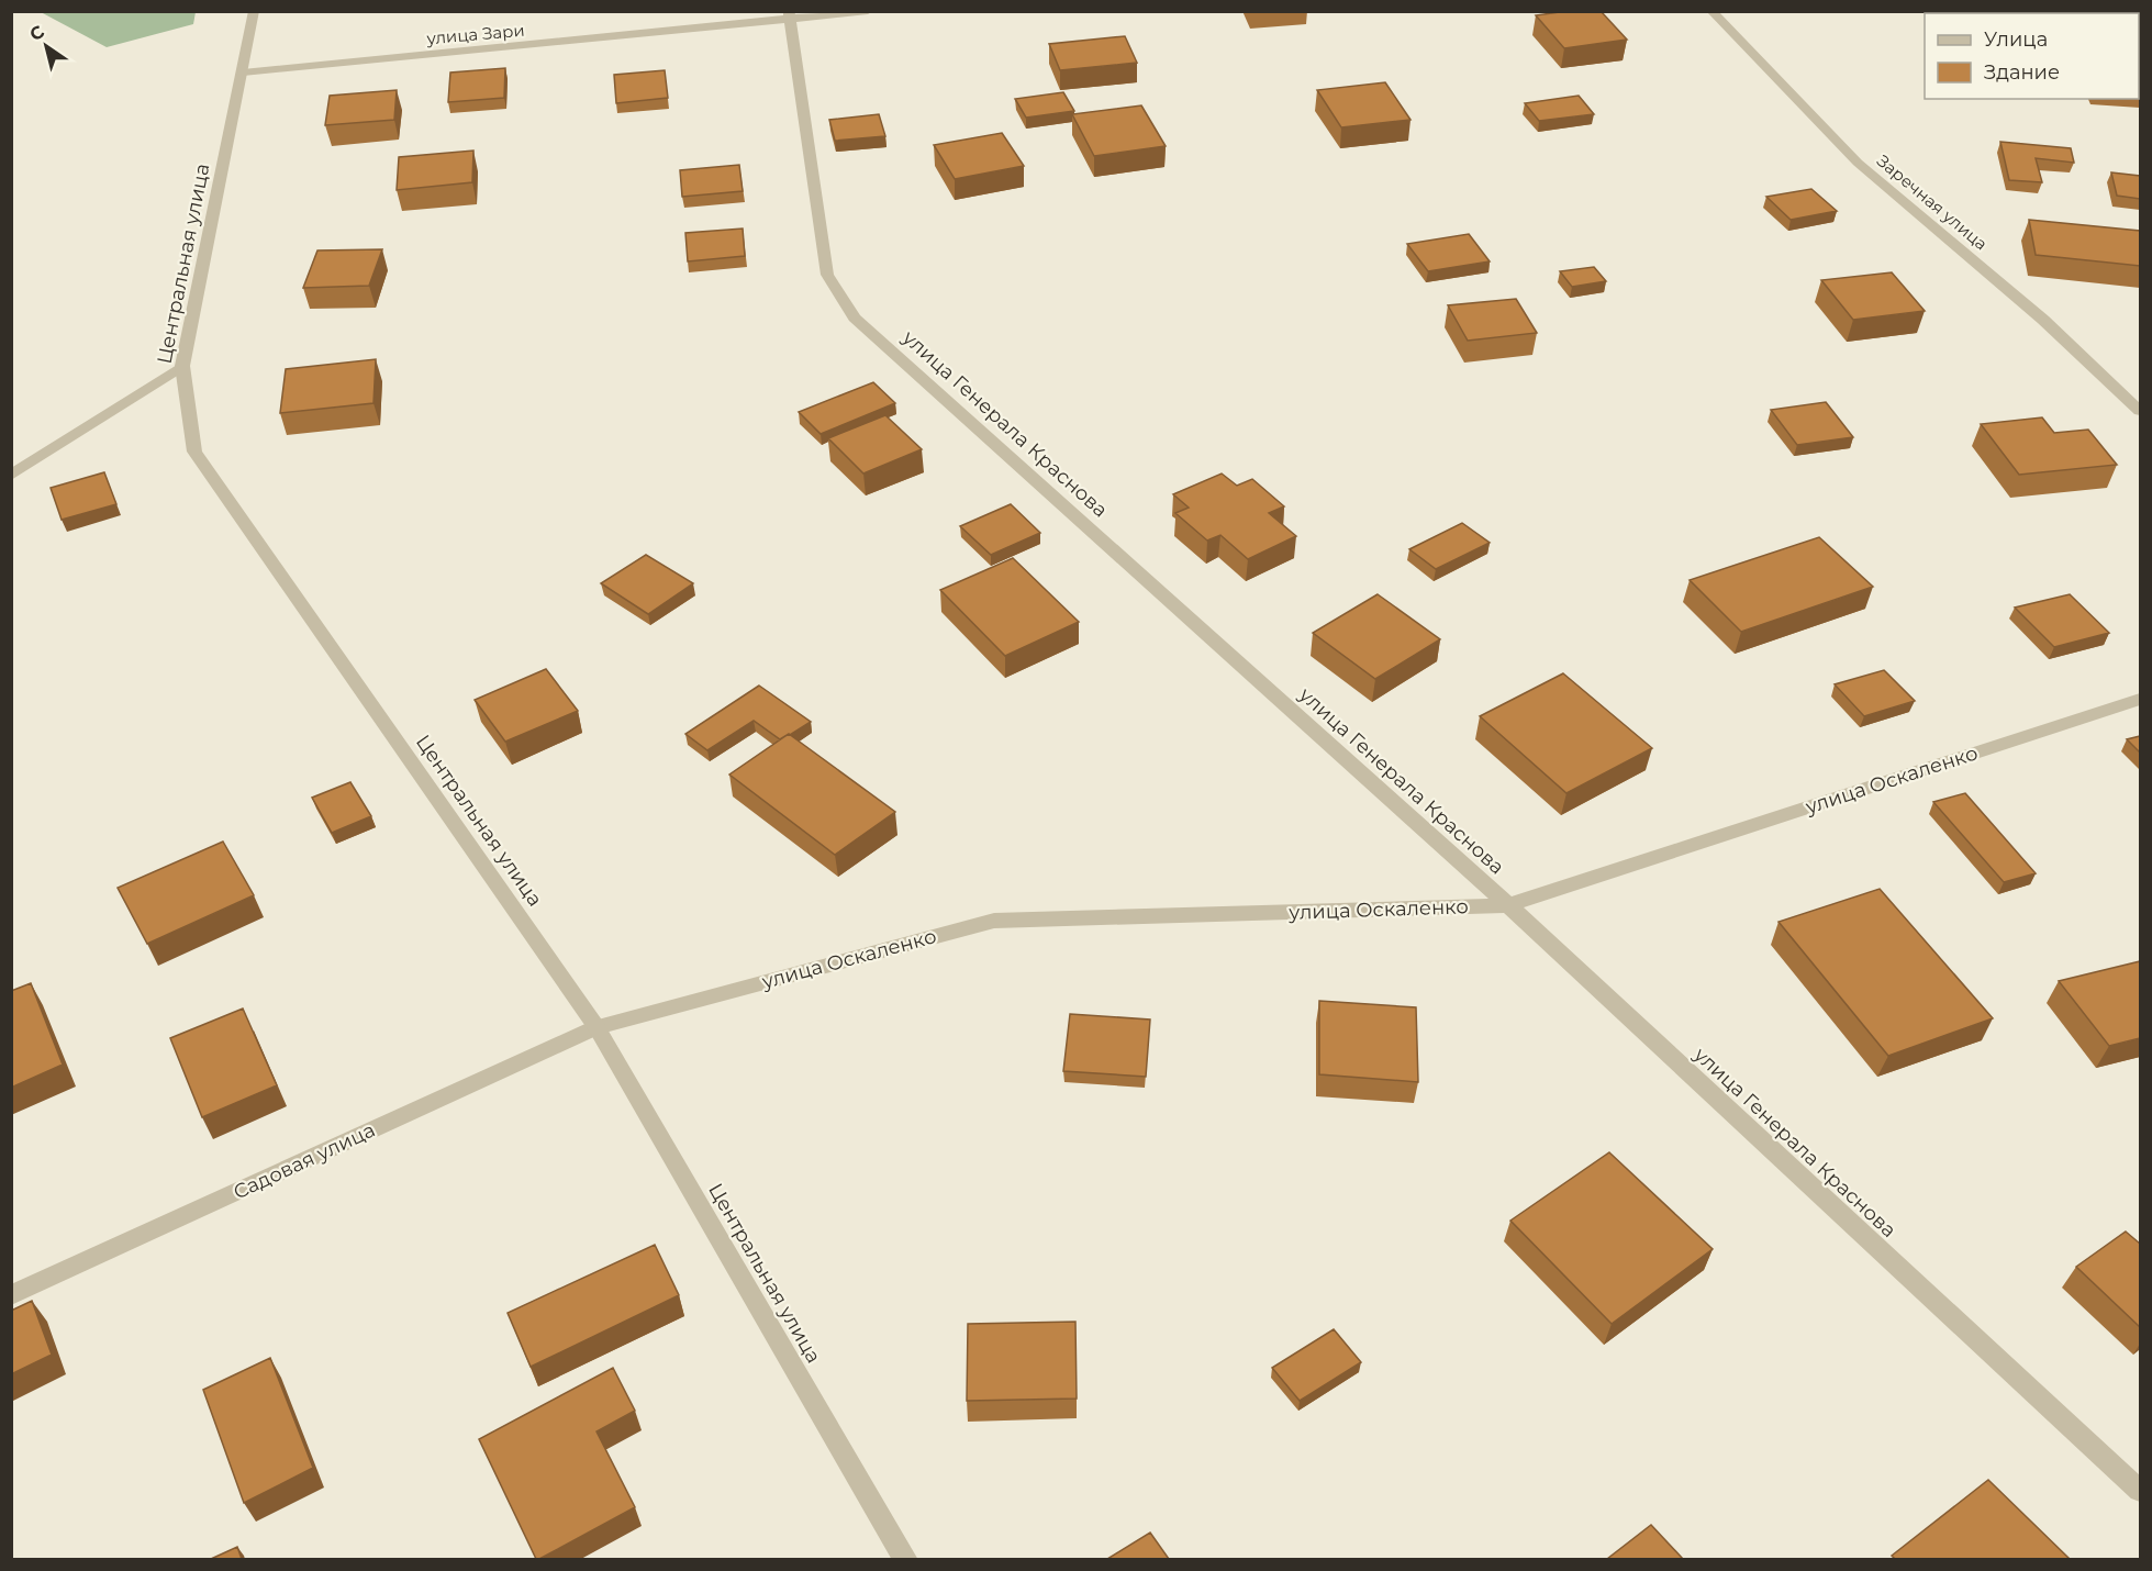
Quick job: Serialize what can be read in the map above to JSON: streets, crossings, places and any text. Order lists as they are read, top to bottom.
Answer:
{
  "streets": {
    "street": [
      "улица Зари",
      "Заречная улица",
      "Центральная улица",
      "улица Генерала Краснова",
      "улица Оскаленко",
      "Садовая улица"
    ]
  },
  "crossings": [
    ["улица Зари", "Центральная улица"],
    ["улица Зари", "улица Генерала Краснова"],
    ["Центральная улица", "улица Оскаленко"],
    ["Центральная улица", "Садовая улица"],
    ["улица Генерала Краснова", "улица Оскаленко"],
    ["улица Оскаленко", "Садовая улица"]
  ],
  "legend": ["Улица", "Здание"],
  "north": "top left"
}
